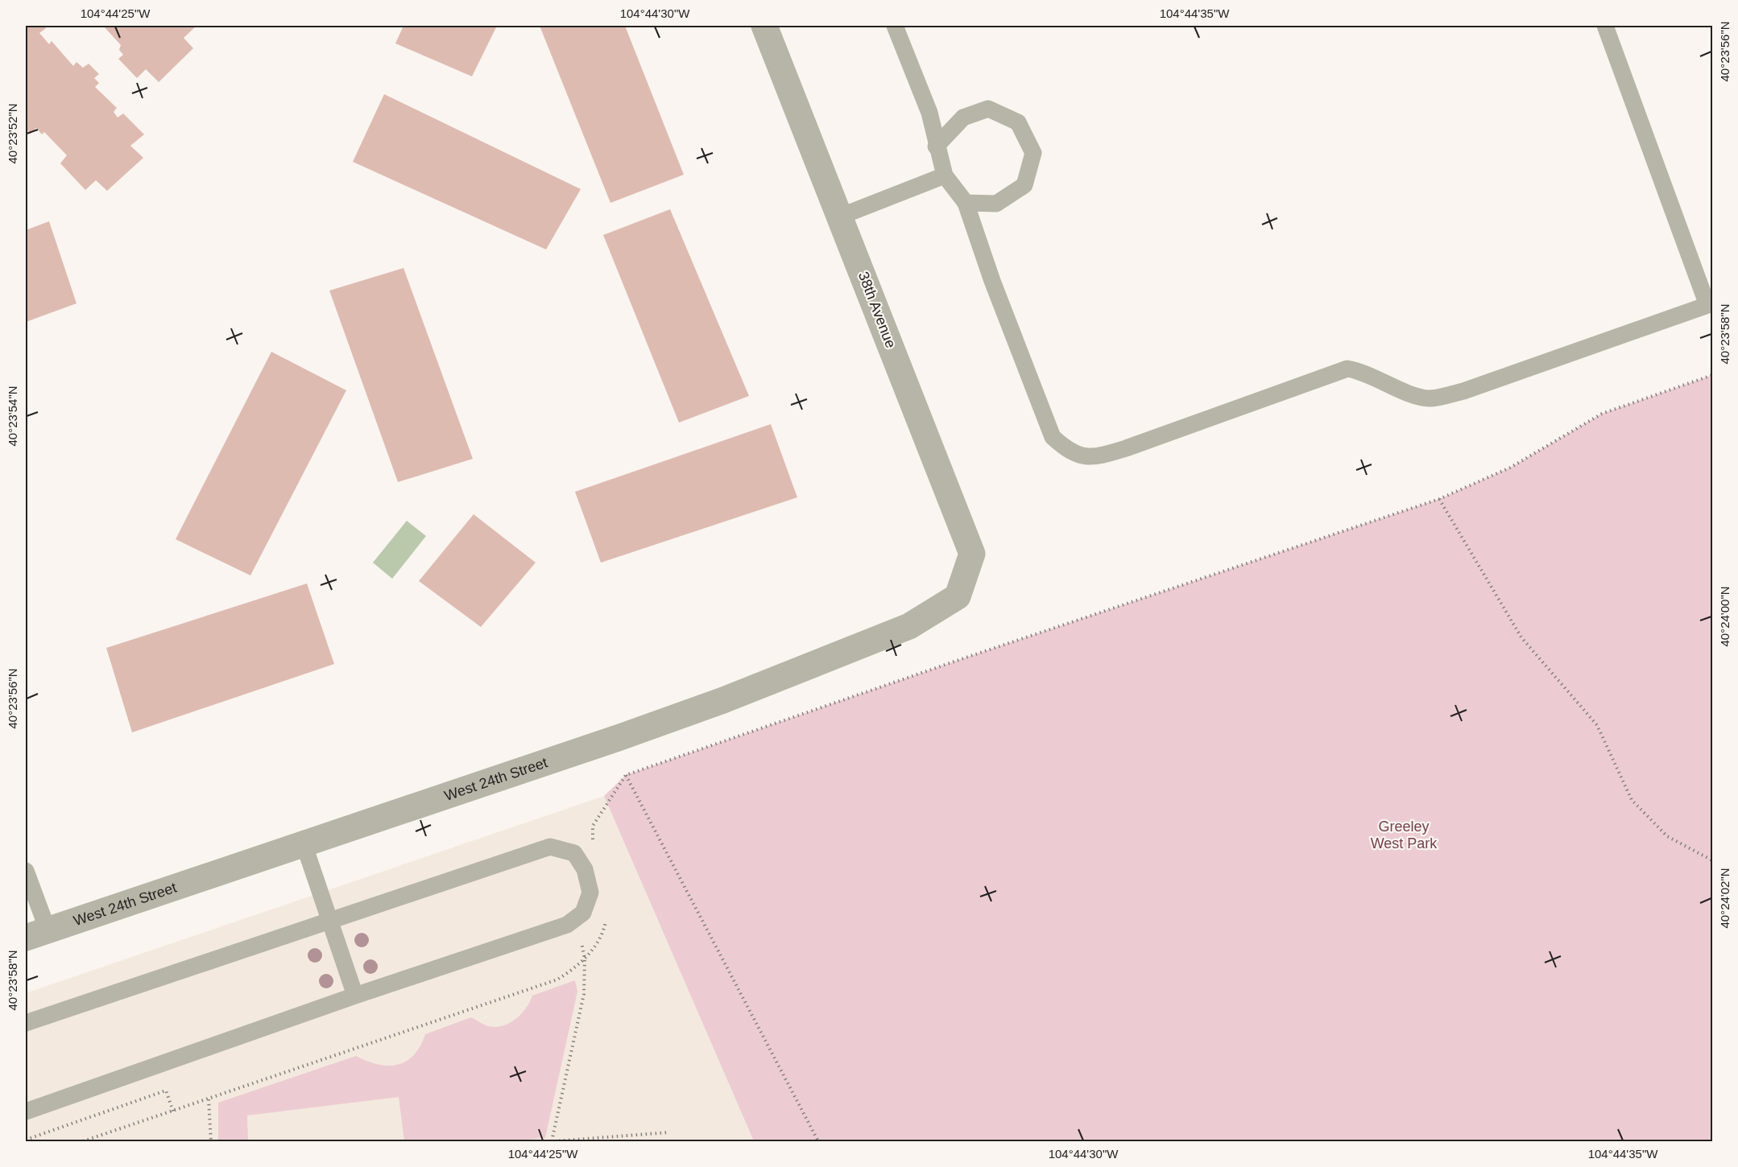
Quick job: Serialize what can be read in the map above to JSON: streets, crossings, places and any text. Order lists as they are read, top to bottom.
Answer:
{
  "streets": {
    "street": ["38th Avenue", "West 24th Street"]
  },
  "crossings": [
    ["38th Avenue", "West 24th Street"]
  ],
  "parks": ["Greeley West Park"],
  "coordinates": [
    "104°44'25\"W",
    "104°44'30\"W",
    "104°44'35\"W",
    "40°23'56\"N",
    "40°23'52\"N",
    "40°23'58\"N",
    "40°23'54\"N",
    "40°24'00\"N",
    "40°24'02\"N"
  ]
}
